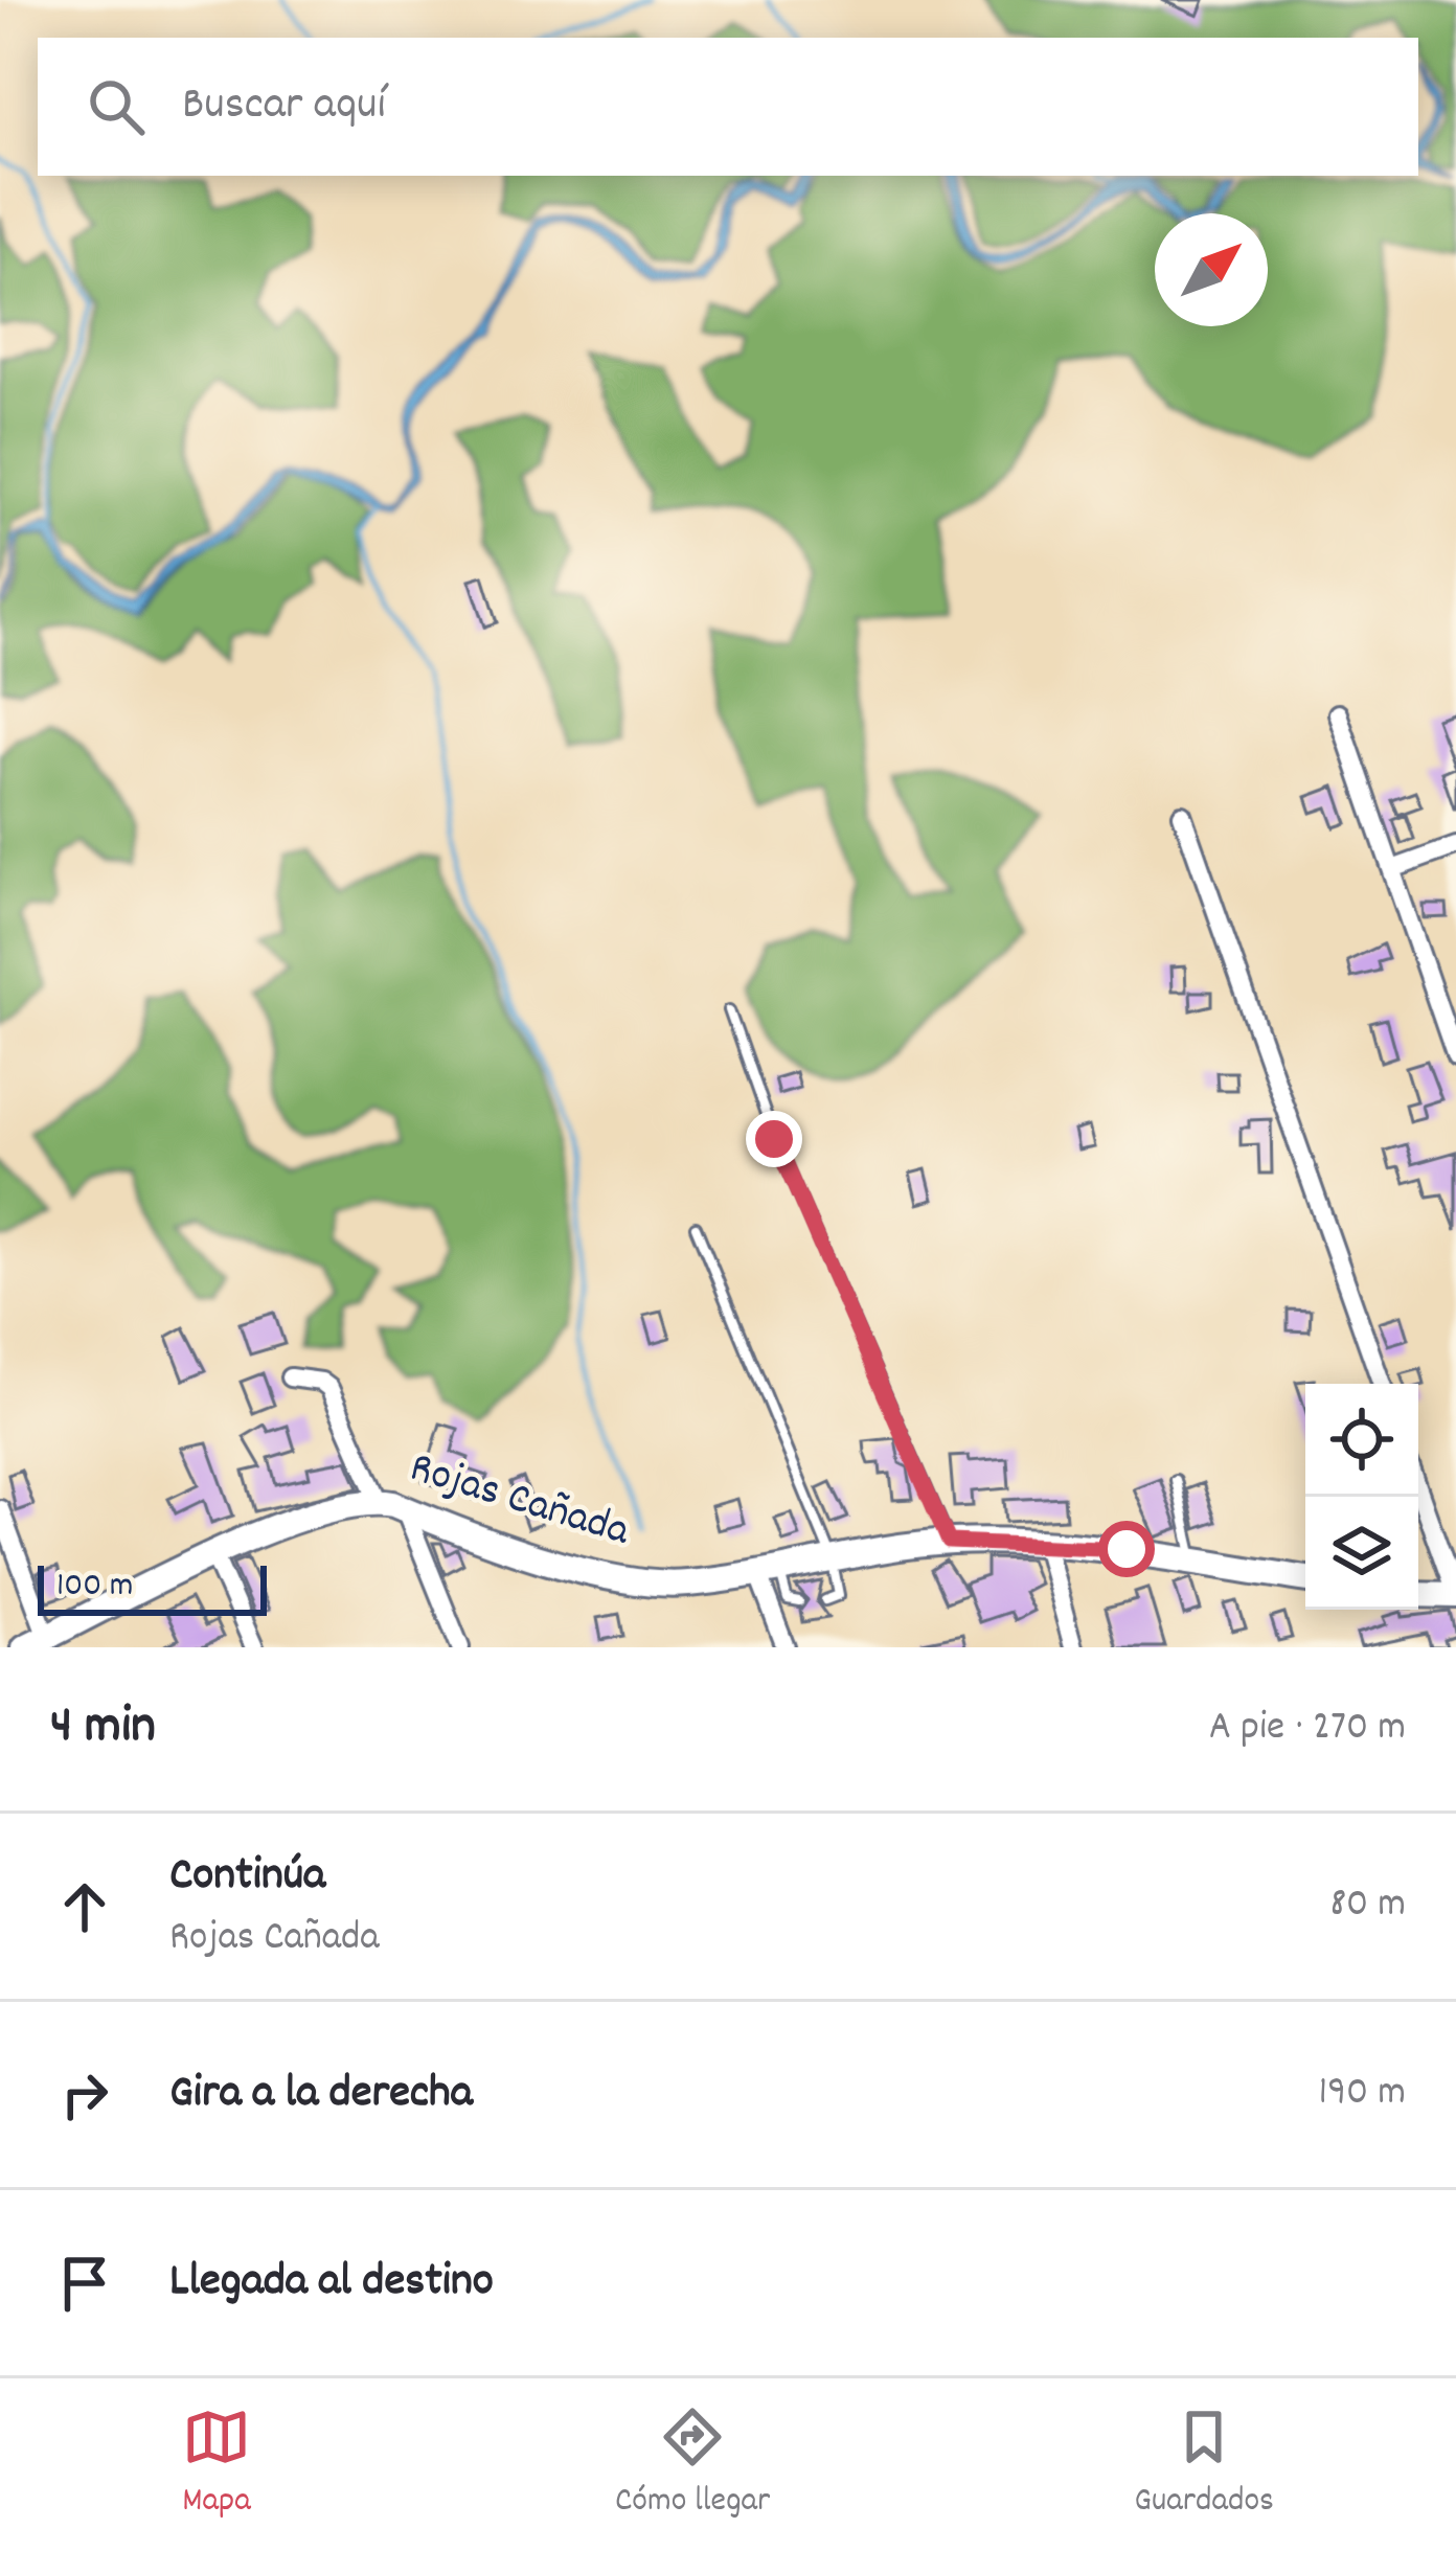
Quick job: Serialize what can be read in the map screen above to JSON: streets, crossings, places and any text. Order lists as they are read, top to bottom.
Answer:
{
  "streets": {
    "main road": ["Rojas Cañada"]
  },
  "scale_bar": "100 m",
  "north": "top right",
  "page": {
    "search": "Buscar aquí",
    "scale": "100 m",
    "heading": ["4 min", "A pie · 270 m"],
    "list": [
      ["Continúa", "Rojas Cañada", "80 m"],
      ["Gira a la derecha", "190 m"],
      "Llegada al destino"
    ],
    "nav": ["Mapa", "Cómo llegar", "Guardados"]
  }
}
